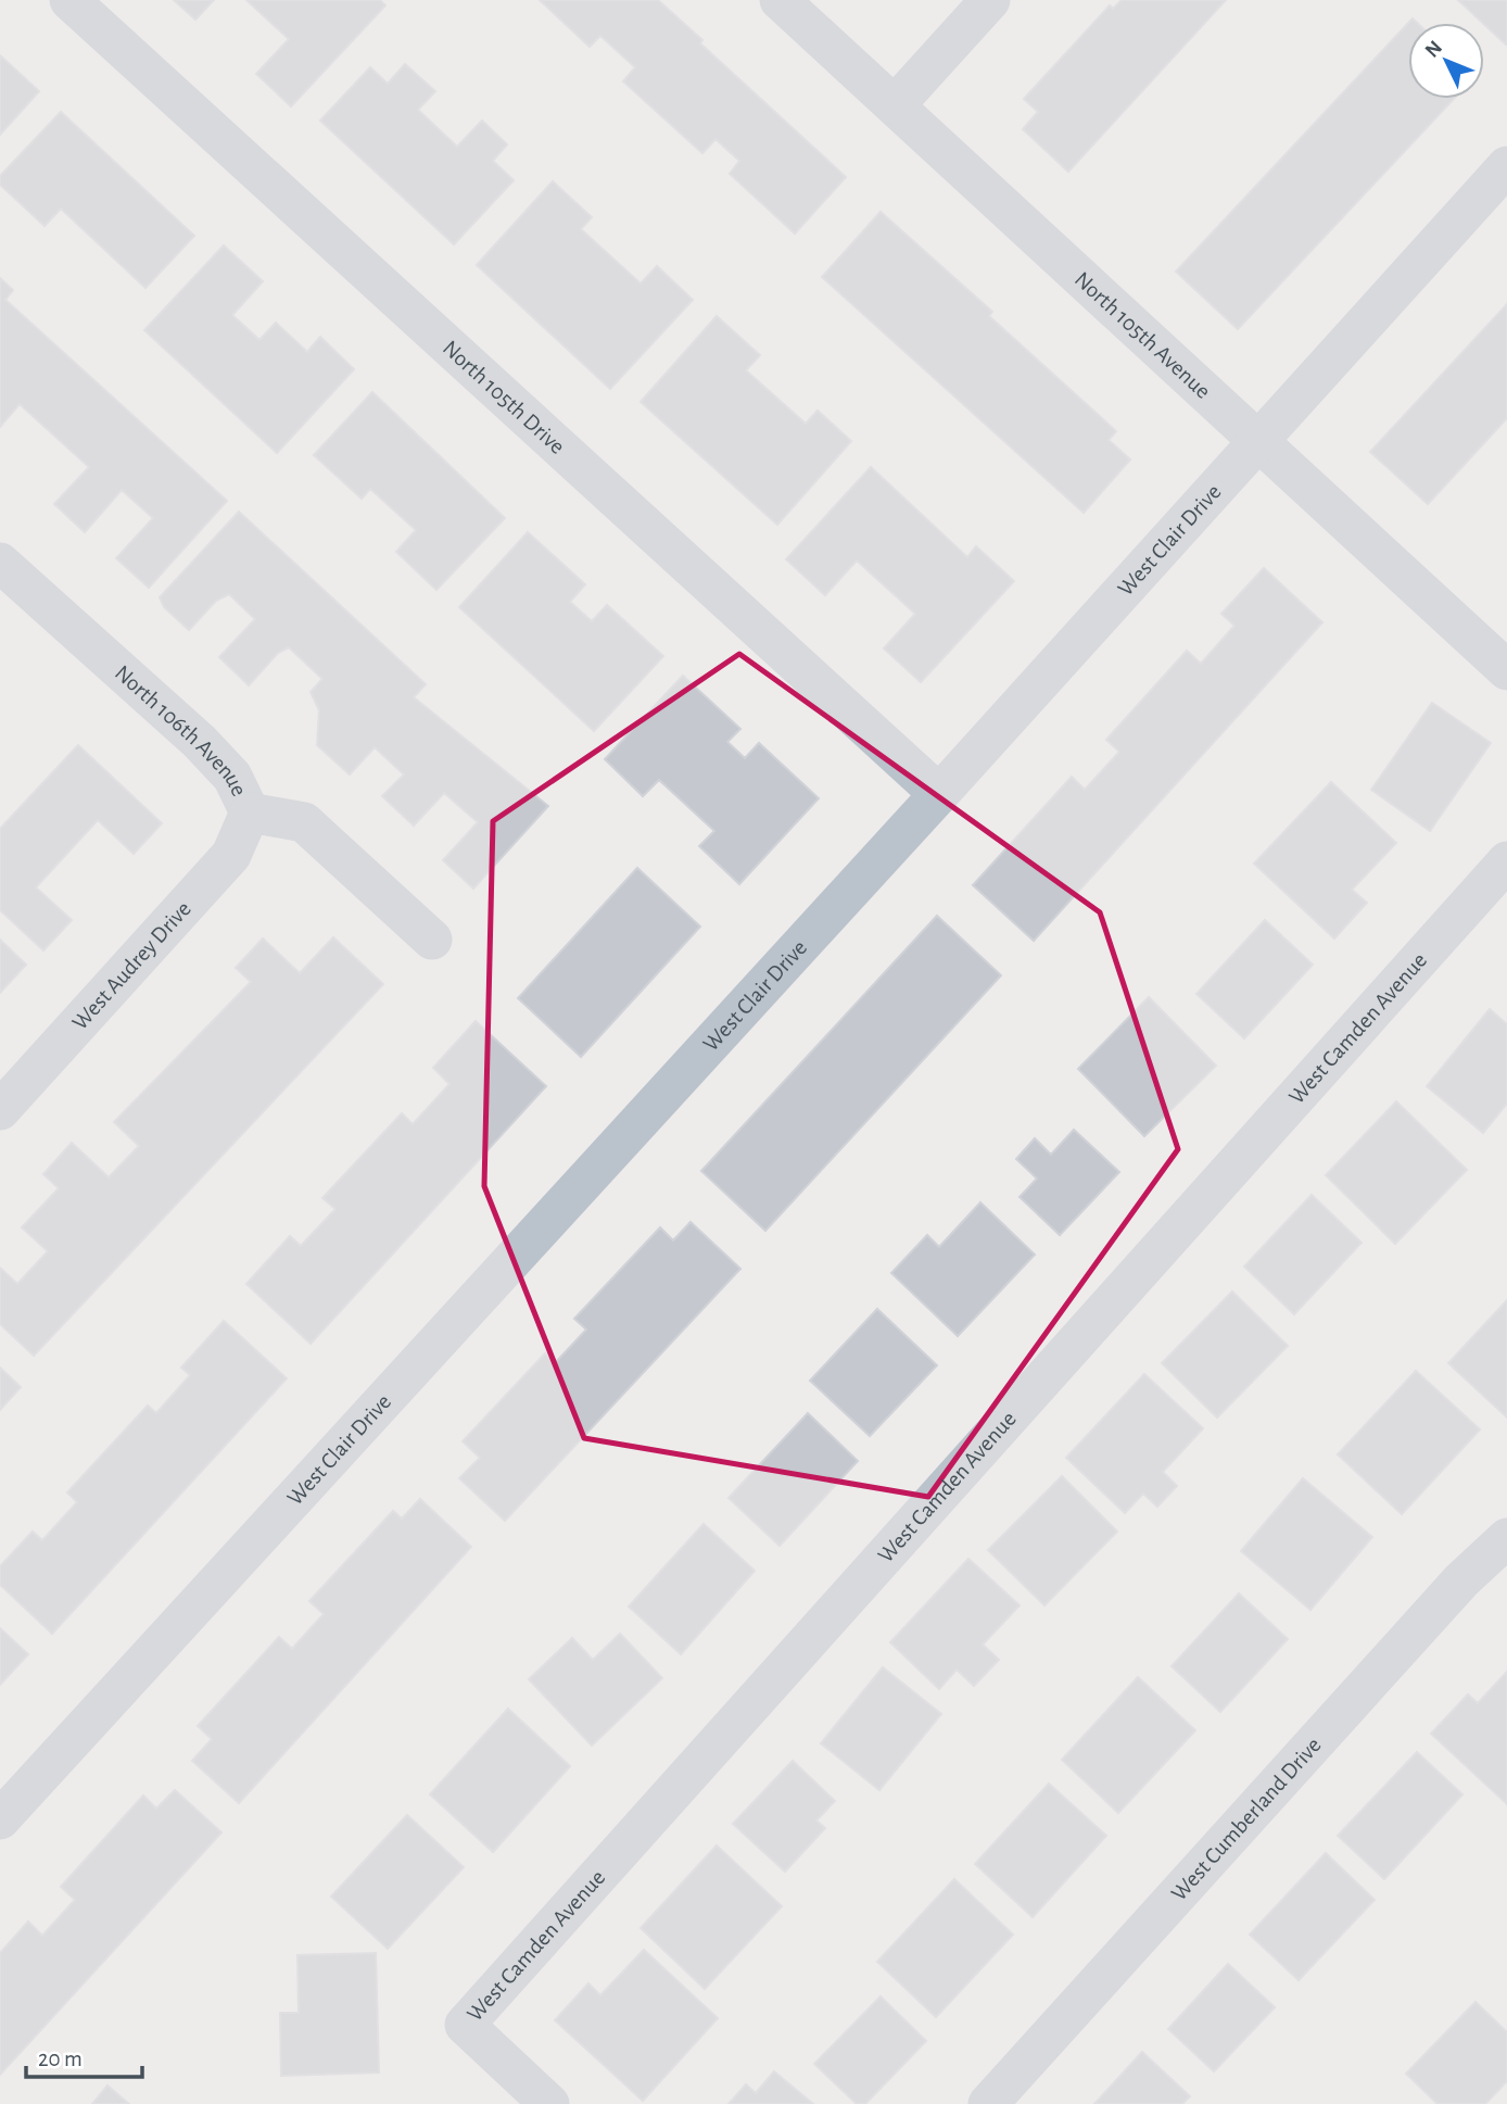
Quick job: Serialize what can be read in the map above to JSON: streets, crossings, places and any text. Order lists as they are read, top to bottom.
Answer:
{
  "streets": {
    "street": [
      "North 105th Avenue",
      "North 105th Drive",
      "West Clair Drive",
      "North 106th Avenue",
      "West Audrey Drive",
      "West Camden Avenue",
      "West Cumberland Drive"
    ]
  },
  "crossings": [
    ["North 105th Avenue", "West Clair Drive"],
    ["North 105th Drive", "West Clair Drive"],
    ["North 106th Avenue", "West Audrey Drive"]
  ],
  "scale_bar": "20 m",
  "north": "top left"
}
